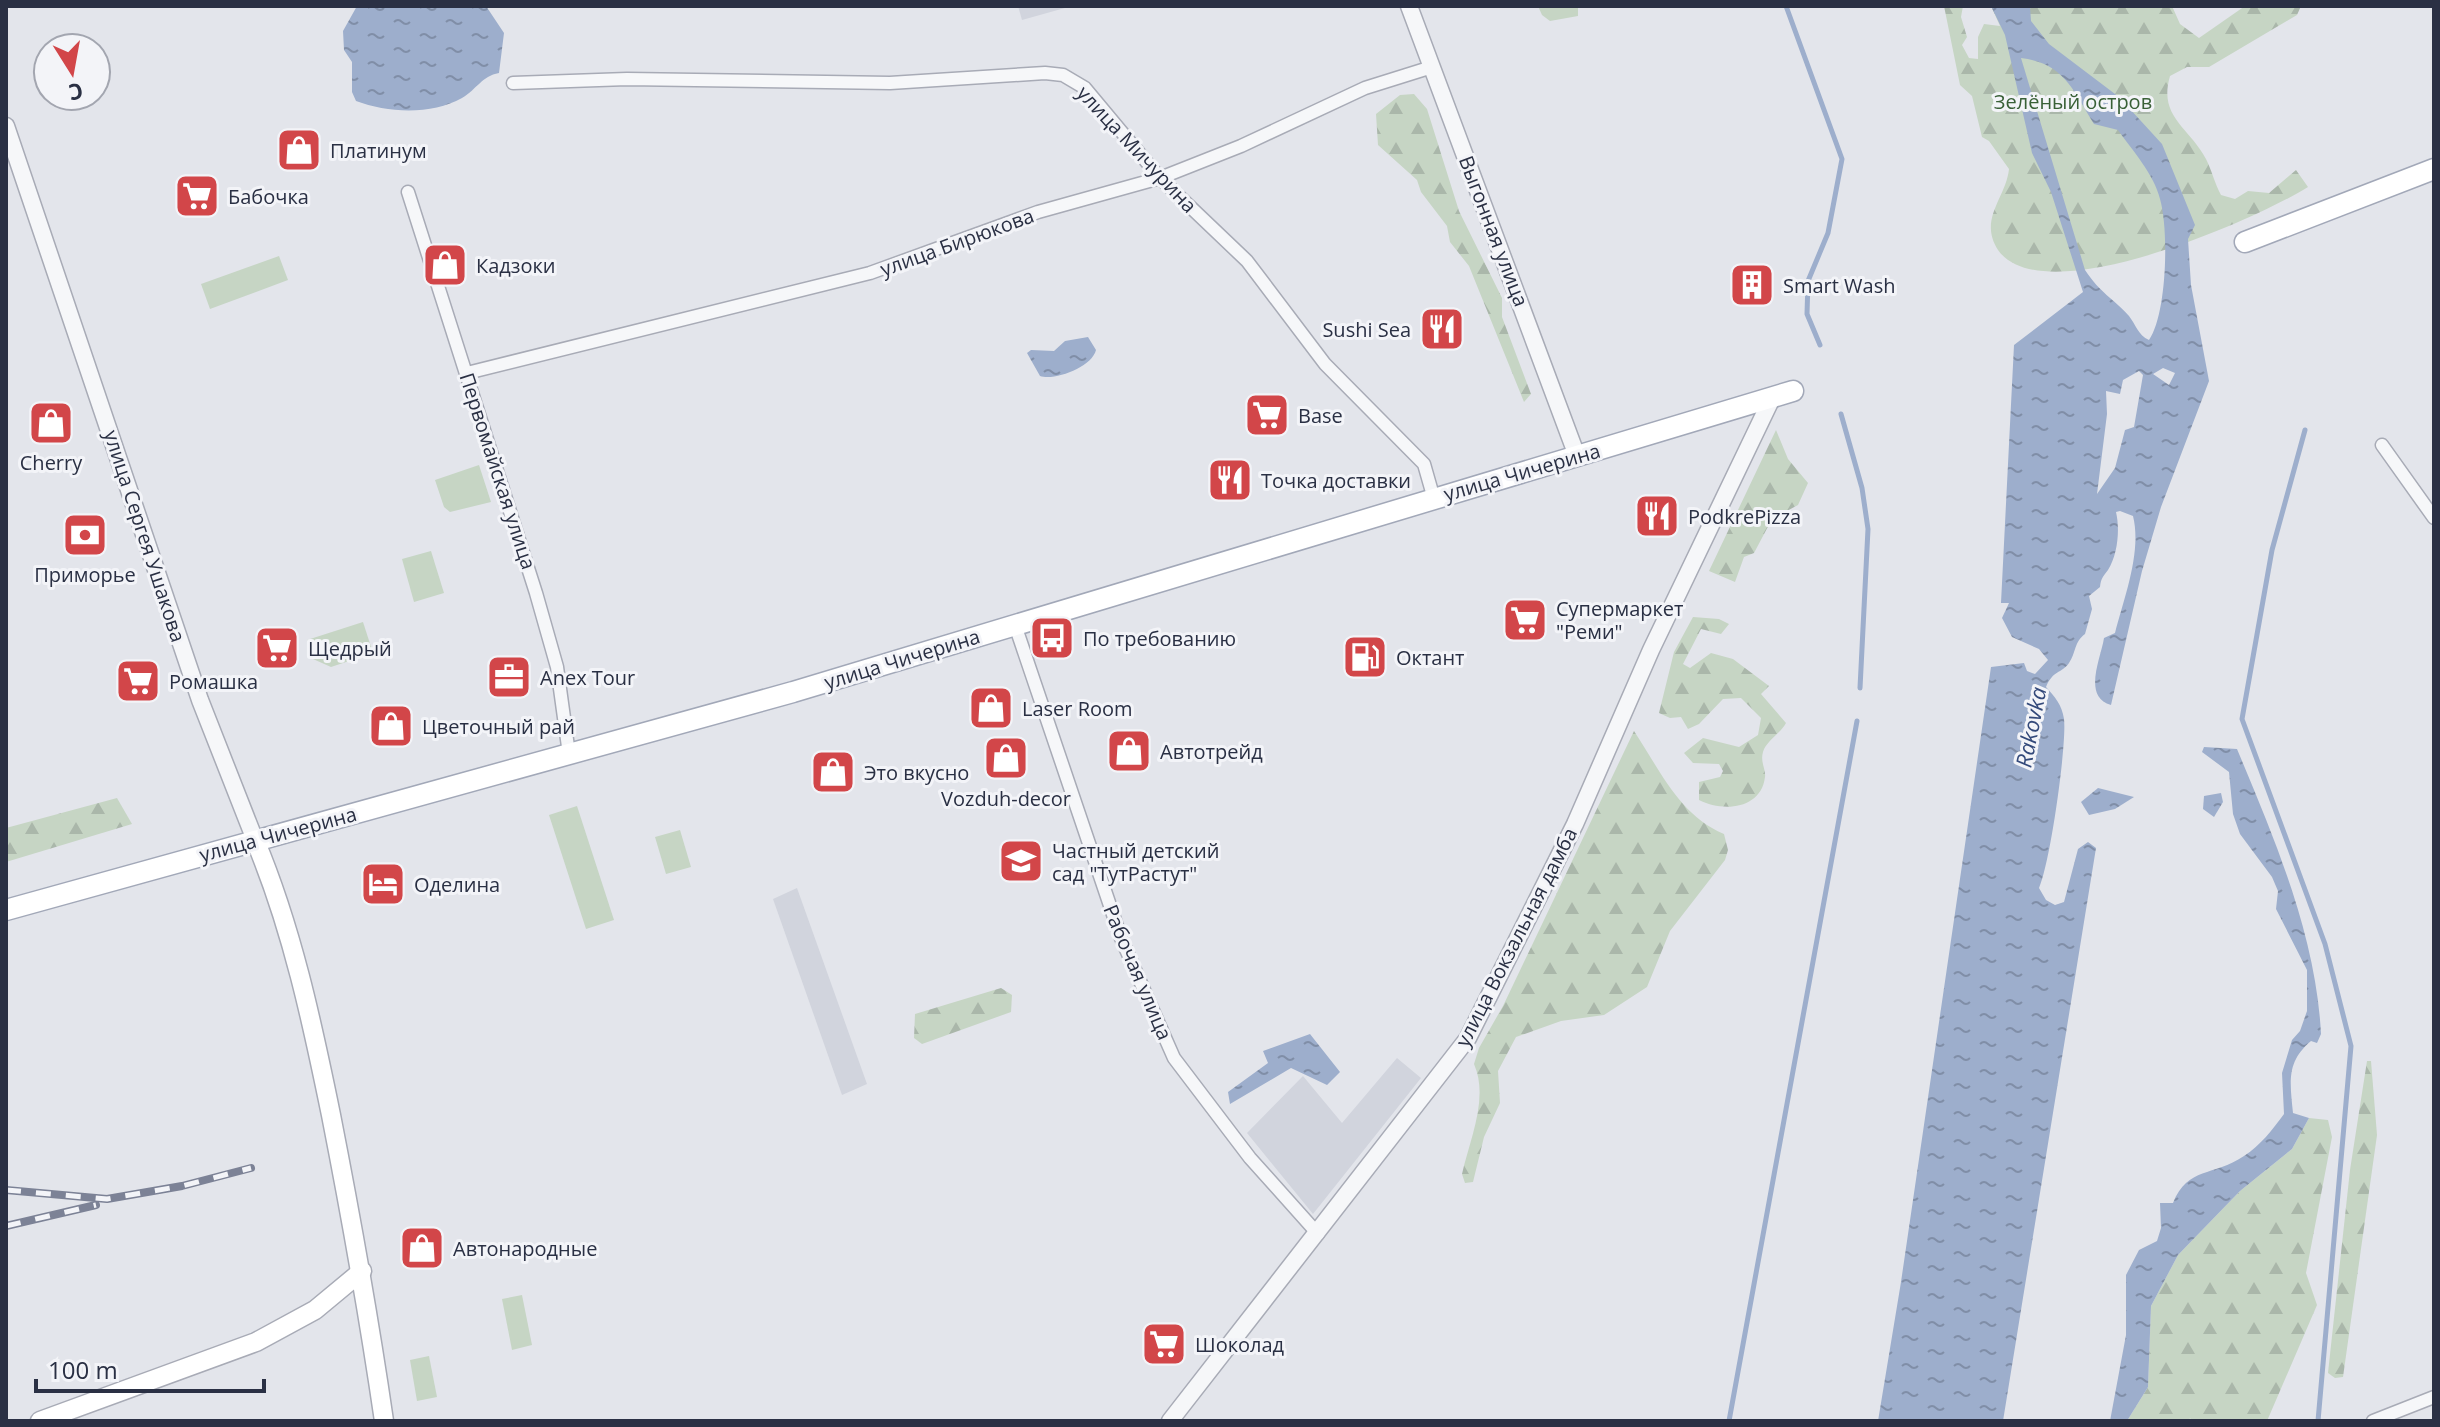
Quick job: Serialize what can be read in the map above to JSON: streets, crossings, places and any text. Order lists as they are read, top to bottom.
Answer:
{
  "streets": {
    "main road": ["улица Чичерина", "улица Сергея Ушакова"],
    "street": [
      "улица Мичурина",
      "Выгонная улица",
      "улица Бирюкова",
      "Первомайская улица",
      "улица Вокзальная дамба",
      "Рабочая улица"
    ]
  },
  "crossings": [
    ["улица Мичурина", "улица Бирюкова"],
    ["улица Мичурина", "улица Чичерина"],
    ["Выгонная улица", "улица Бирюкова"],
    ["Выгонная улица", "улица Чичерина"],
    ["улица Бирюкова", "Первомайская улица"],
    ["Первомайская улица", "улица Чичерина"],
    ["улица Чичерина", "улица Сергея Ушакова"],
    ["улица Чичерина", "улица Вокзальная дамба"],
    ["улица Чичерина", "Рабочая улица"],
    ["улица Вокзальная дамба", "Рабочая улица"]
  ],
  "water": ["Rakovka"],
  "parks": ["Зелёный остров"],
  "places": {
    "shop": [
      "Платинум",
      "Кадзоки",
      "Cherry",
      "Laser Room",
      "Цветочный рай",
      "Автотрейд",
      "Vozduh-decor",
      "Это вкусно",
      "Автонародные"
    ],
    "supermarket": [
      "Бабочка",
      "Base",
      "Супермаркет \"Реми\"",
      "Щедрый",
      "Ромашка",
      "Шоколад"
    ],
    "building": ["Smart Wash"],
    "restaurant": ["Sushi Sea", "Точка доставки", "PodkrePizza"],
    "bank": ["Приморье"],
    "bus stop": ["По требованию"],
    "fuel station": ["Октант"],
    "office": ["Anex Tour"],
    "school or university": ["Частный детский сад \"ТутРастут\""],
    "hotel": ["Оделина"]
  },
  "scale_bar": "100 m",
  "north": "bottom"
}
